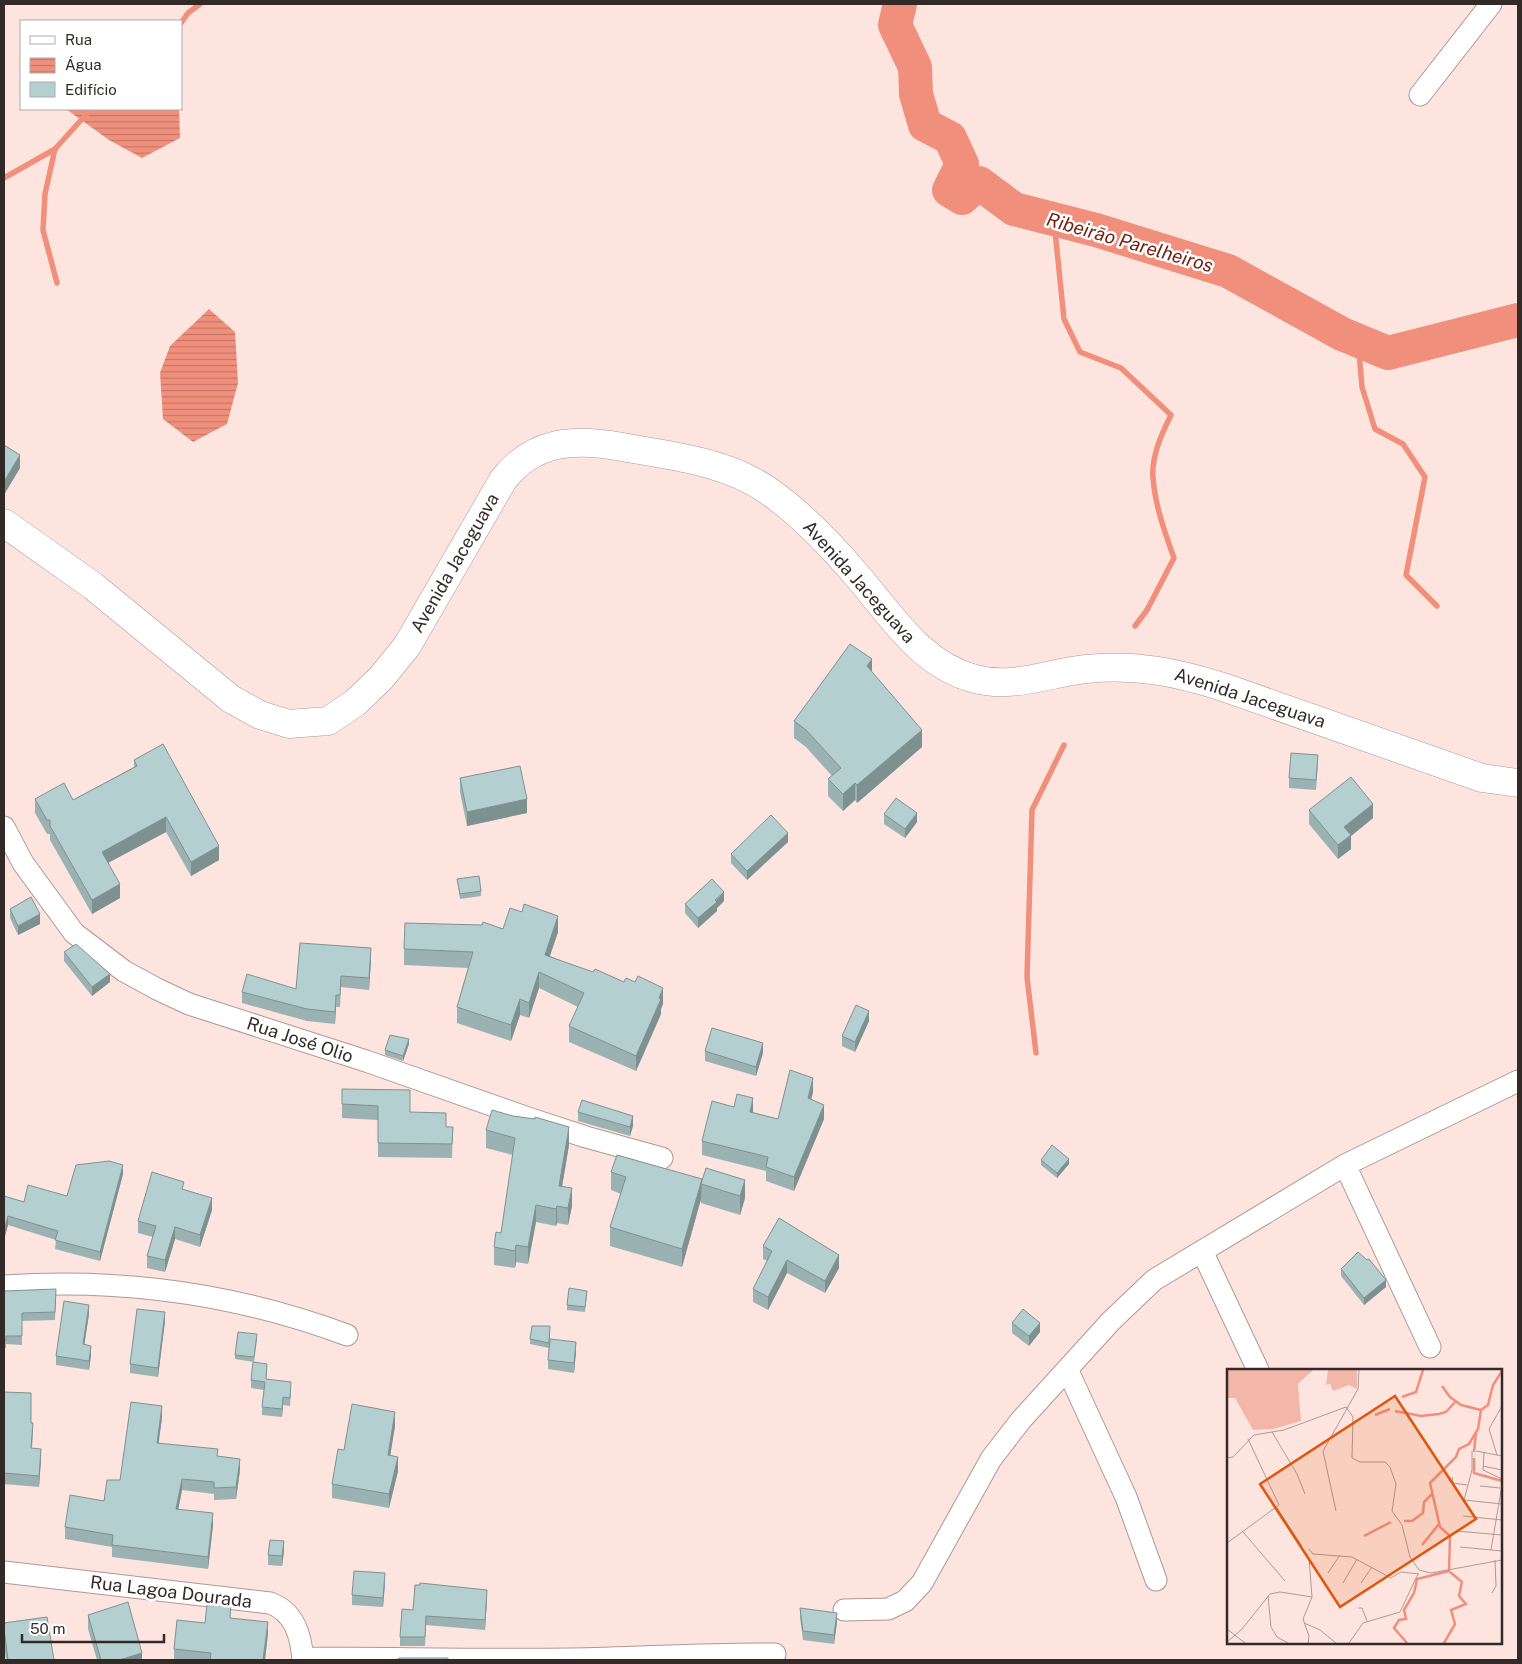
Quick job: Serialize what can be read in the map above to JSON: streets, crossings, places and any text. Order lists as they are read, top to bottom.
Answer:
{
  "streets": {
    "main road": ["Avenida Jaceguava"],
    "street": ["Rua José Olio", "Rua Lagoa Dourada"]
  },
  "water": ["Ribeirão Parelheiros"],
  "legend": ["Rua", "Água", "Edifício"],
  "scale_bar": "50 m"
}
